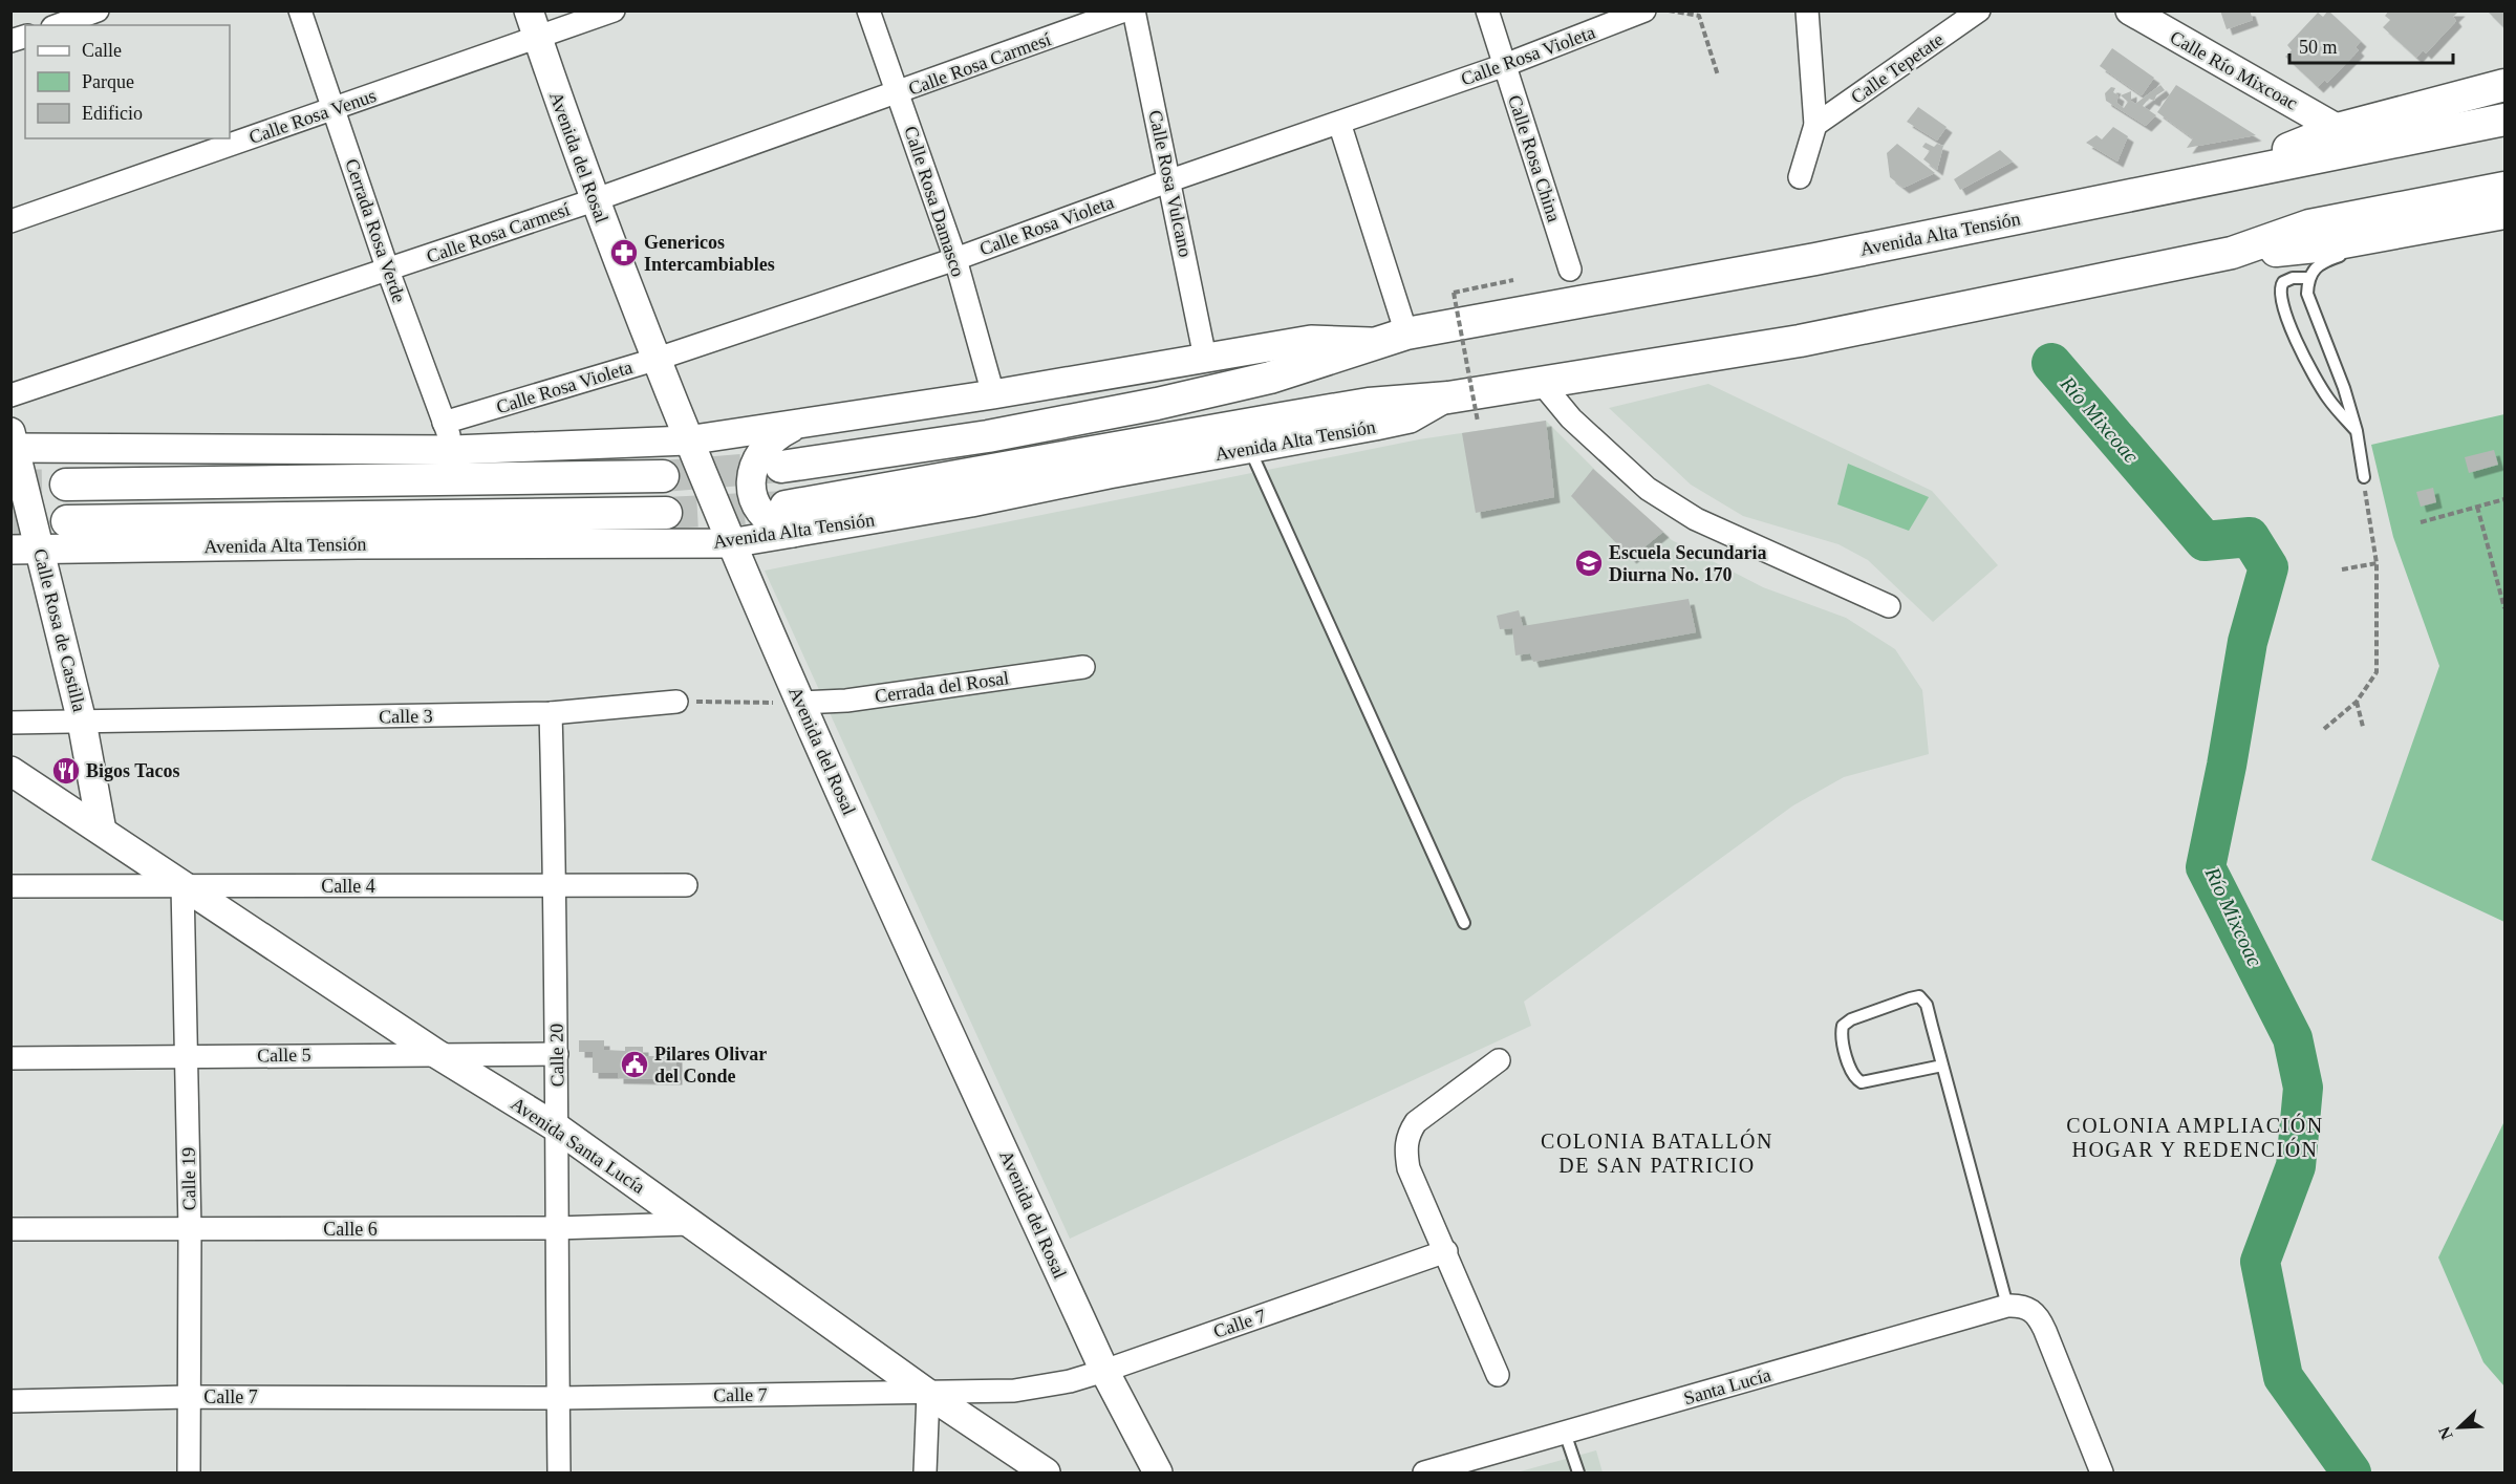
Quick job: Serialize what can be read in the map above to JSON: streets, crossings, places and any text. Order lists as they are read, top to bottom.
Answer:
{
  "streets": {
    "main road": ["Avenida Alta Tensión"],
    "street": [
      "Calle Rosa Violeta",
      "Calle Rosa Carmesí",
      "Calle Tepetate",
      "Calle Río Mixcoac",
      "Calle Rosa Venus",
      "Avenida del Rosal",
      "Calle Rosa China",
      "Calle Rosa Vulcano",
      "Calle Rosa Damasco",
      "Cerrada Rosa Verde",
      "Calle Rosa de Castilla",
      "Cerrada del Rosal",
      "Calle 3",
      "Calle 4",
      "Calle 5",
      "Calle 20",
      "Avenida Santa Lucía",
      "Calle 19",
      "Calle 6",
      "Calle 7",
      "Santa Lucía"
    ]
  },
  "crossings": [
    ["Calle Rosa Violeta", "Avenida del Rosal"],
    ["Calle Rosa Violeta", "Calle Rosa China"],
    ["Calle Rosa Violeta", "Calle Rosa Vulcano"],
    ["Calle Rosa Violeta", "Calle Rosa Damasco"],
    ["Calle Rosa Violeta", "Cerrada Rosa Verde"],
    ["Calle Rosa Carmesí", "Avenida del Rosal"],
    ["Calle Rosa Carmesí", "Calle Rosa Damasco"],
    ["Calle Rosa Carmesí", "Cerrada Rosa Verde"],
    ["Calle Rosa Venus", "Avenida del Rosal"],
    ["Calle Rosa Venus", "Cerrada Rosa Verde"],
    ["Avenida del Rosal", "Avenida Alta Tensión"],
    ["Avenida del Rosal", "Cerrada del Rosal"],
    ["Avenida del Rosal", "Calle 7"],
    ["Calle Rosa Vulcano", "Avenida Alta Tensión"],
    ["Calle Rosa Damasco", "Avenida Alta Tensión"],
    ["Cerrada Rosa Verde", "Avenida Alta Tensión"],
    ["Avenida Alta Tensión", "Calle Rosa de Castilla"],
    ["Calle Rosa de Castilla", "Calle 3"],
    ["Calle Rosa de Castilla", "Avenida Santa Lucía"],
    ["Calle 3", "Calle 20"],
    ["Calle 4", "Calle 20"],
    ["Calle 4", "Avenida Santa Lucía"],
    ["Calle 4", "Calle 19"],
    ["Calle 5", "Calle 20"],
    ["Calle 5", "Avenida Santa Lucía"],
    ["Calle 5", "Calle 19"],
    ["Calle 20", "Avenida Santa Lucía"],
    ["Calle 20", "Calle 6"],
    ["Calle 20", "Calle 7"],
    ["Avenida Santa Lucía", "Calle 19"],
    ["Avenida Santa Lucía", "Calle 6"],
    ["Avenida Santa Lucía", "Calle 7"],
    ["Calle 19", "Calle 6"],
    ["Calle 19", "Calle 7"]
  ],
  "districts": ["COLONIA AMPLIACIÓN HOGAR Y REDENCIÓN", "COLONIA BATALLÓN DE SAN PATRICIO"],
  "water": ["Río Mixcoac"],
  "places": {
    "pharmacy": ["Genericos Intercambiables"],
    "school or university": ["Escuela Secundaria Diurna No. 170"],
    "restaurant": ["Bigos Tacos"],
    "public building": ["Pilares Olivar del Conde"]
  },
  "legend": ["Calle", "Parque", "Edificio"],
  "scale_bar": "50 m",
  "north": "bottom left"
}
